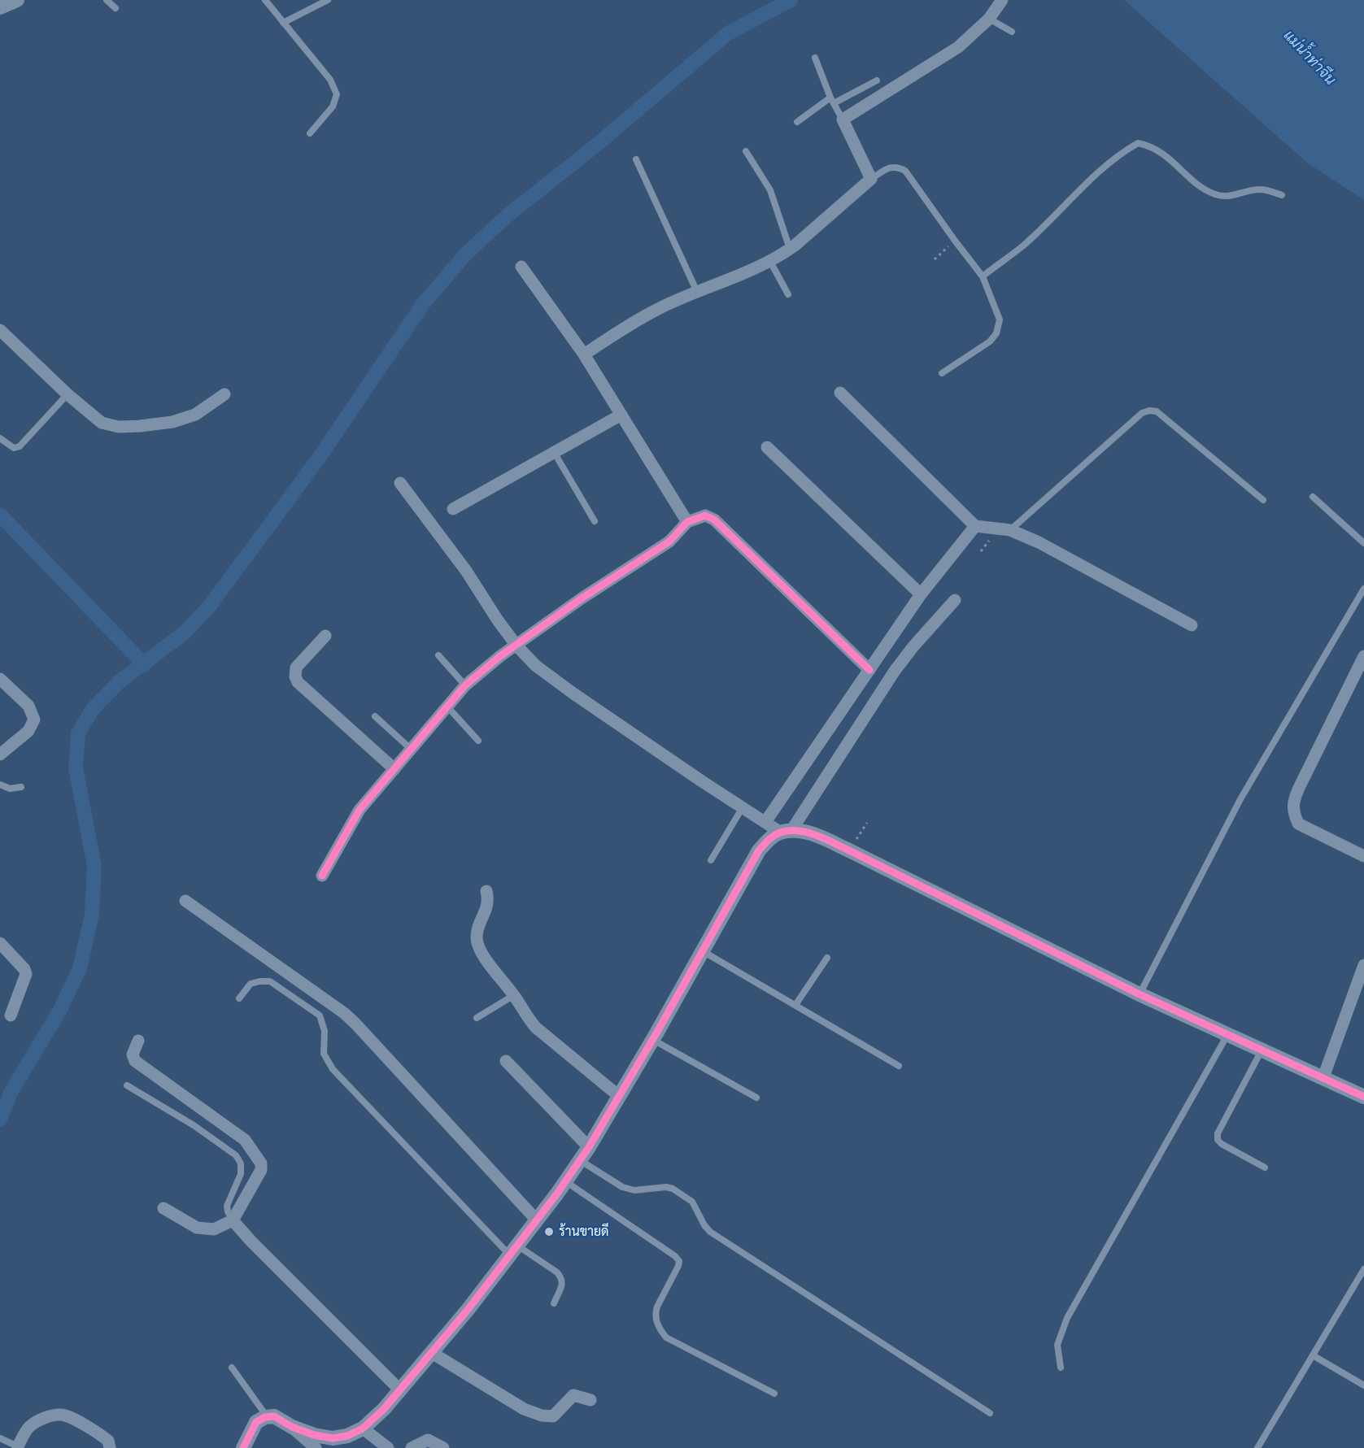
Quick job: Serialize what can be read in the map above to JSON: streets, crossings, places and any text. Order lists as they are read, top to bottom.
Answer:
{
  "water": ["แม่น้ำท่าจีน"],
  "places": ["ร้านขายดี"]
}
